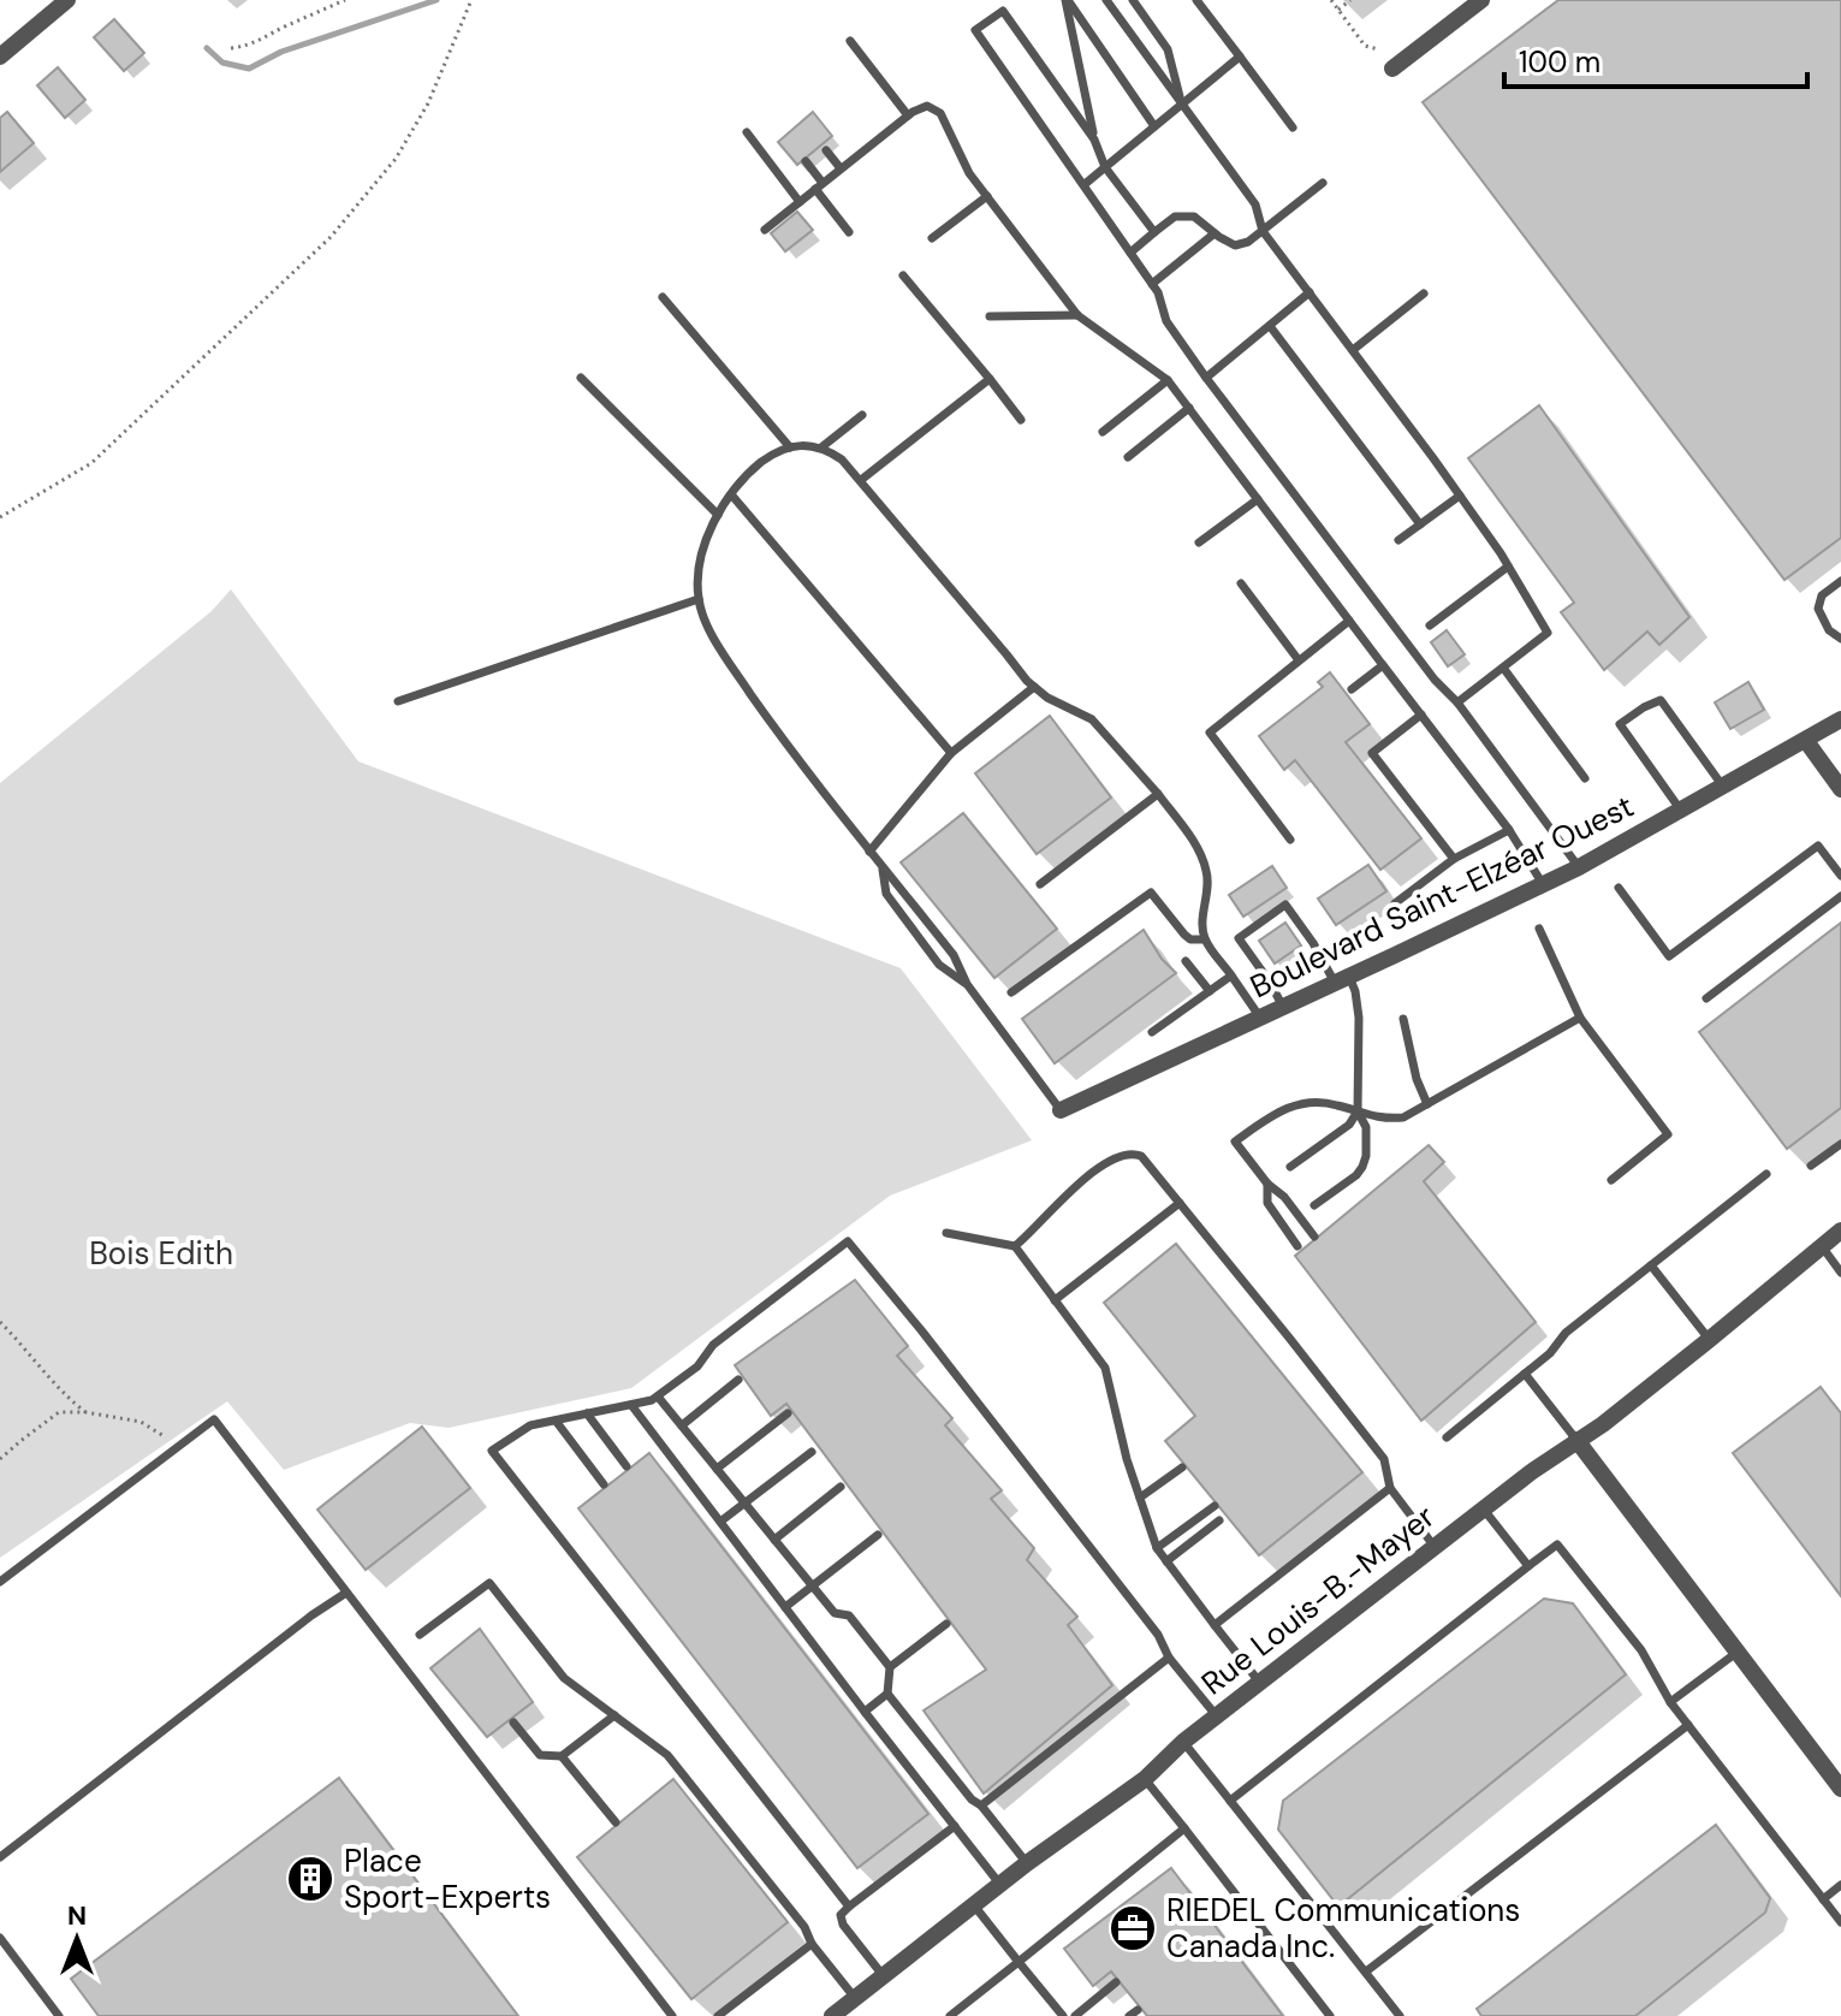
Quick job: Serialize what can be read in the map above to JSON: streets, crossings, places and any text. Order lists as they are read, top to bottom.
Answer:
{
  "streets": {
    "street": ["Boulevard Saint-Elzéar Ouest", "Rue Louis-B.-Mayer"]
  },
  "parks": ["Bois Edith"],
  "places": {
    "building": ["Place Sport-Experts"],
    "office": ["RIEDEL Communications Canada Inc."]
  },
  "scale_bar": "100 m",
  "north": "top"
}
